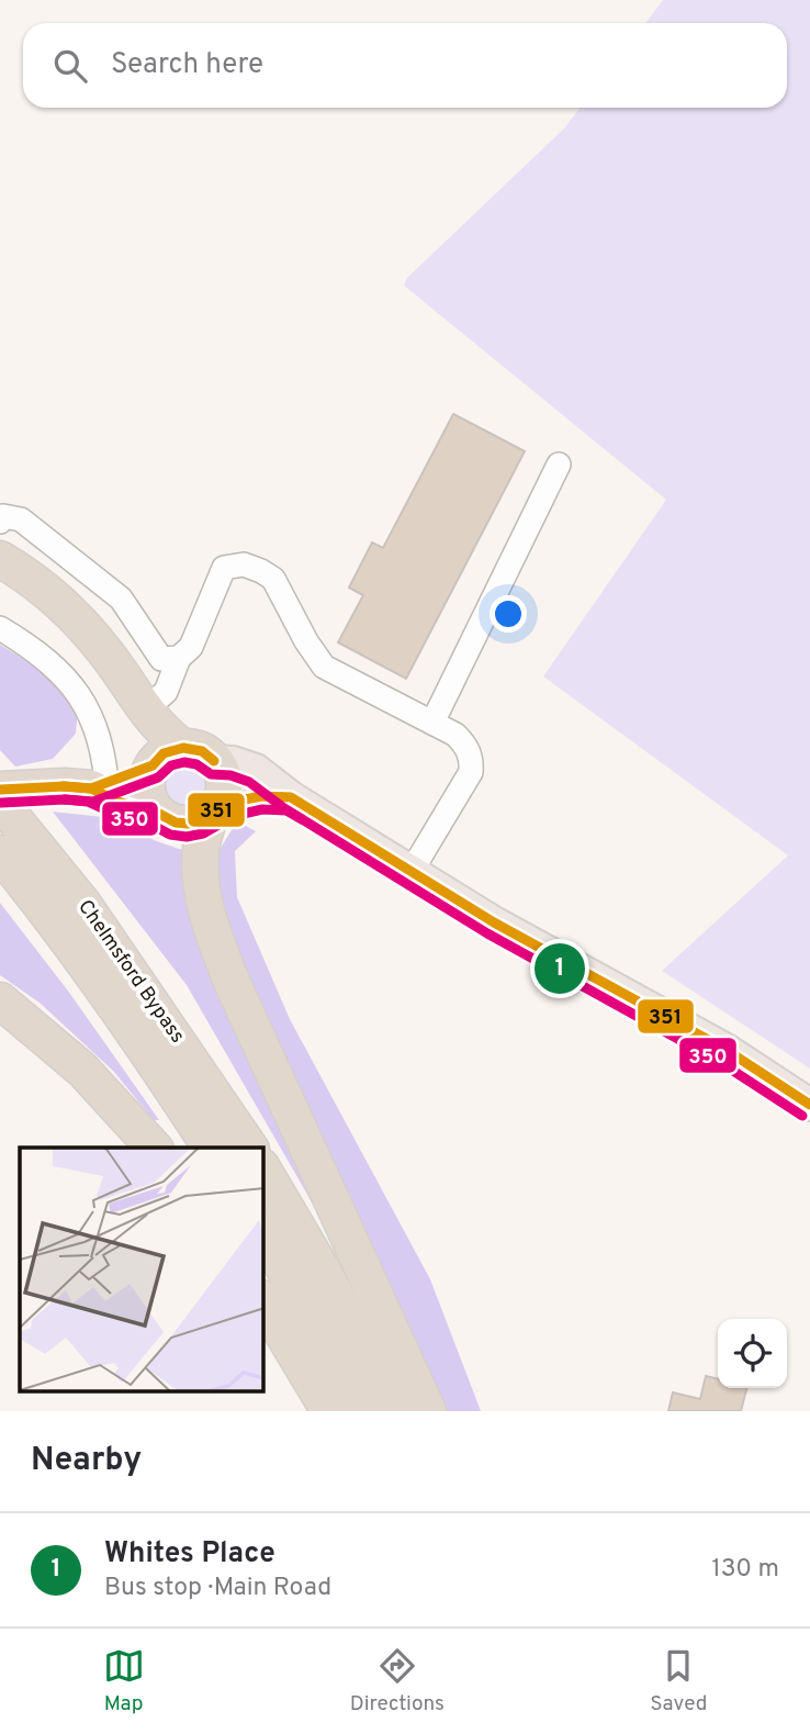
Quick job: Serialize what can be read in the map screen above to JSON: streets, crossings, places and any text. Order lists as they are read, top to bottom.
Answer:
{
  "streets": {
    "highway": ["Chelmsford Bypass"]
  },
  "lines": ["transit line 351", "transit line 350"],
  "page": {
    "search": "Search here",
    "pins": "1",
    "heading": "Nearby",
    "list": [
      {
        "mark": "1",
        "name": "Whites Place",
        "note": "Bus stop · Main Road",
        "value": "130 m"
      }
    ],
    "nav": ["Map", "Directions", "Saved"]
  }
}
